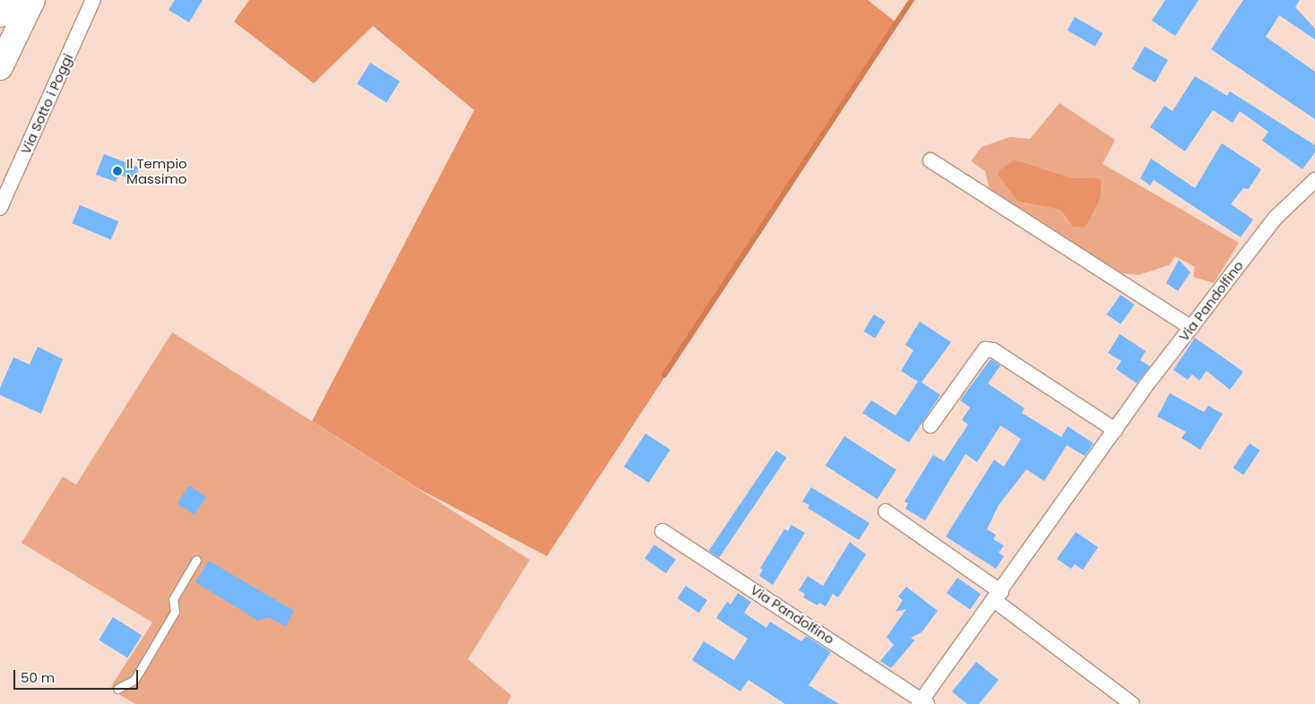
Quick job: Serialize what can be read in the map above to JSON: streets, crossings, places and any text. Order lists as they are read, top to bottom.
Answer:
{
  "streets": {
    "street": ["Via Sotto i Poggi", "Via Pandolfino"]
  },
  "places": ["Il Tempio Massimo"],
  "scale_bar": "50 m"
}
